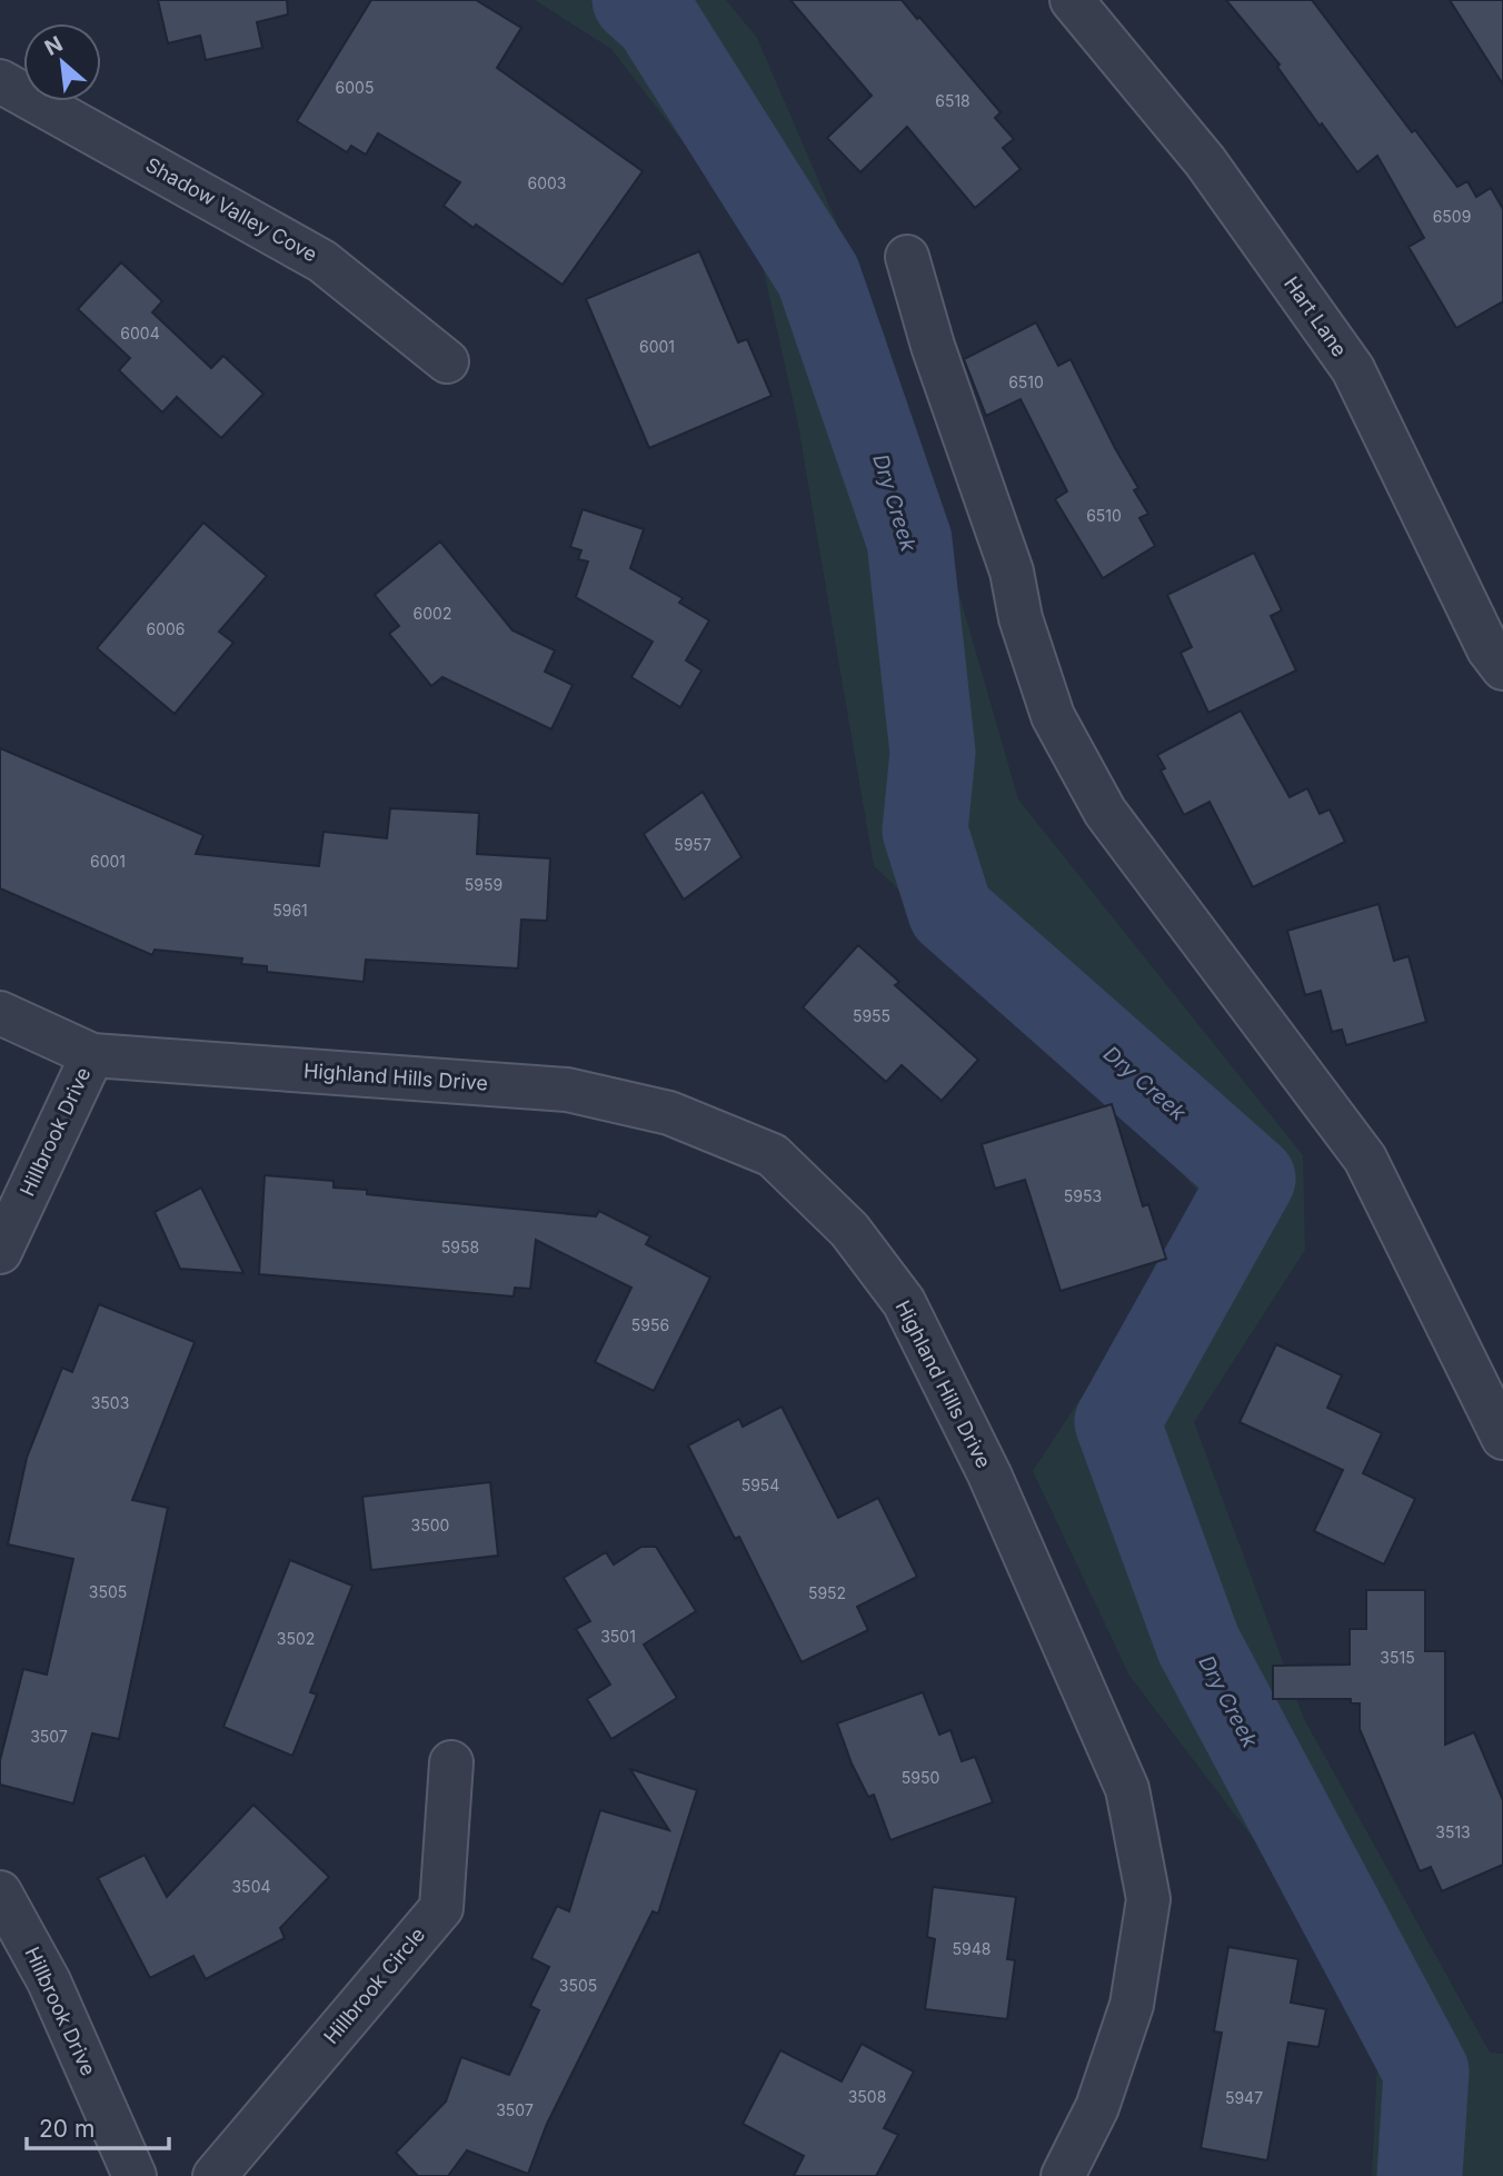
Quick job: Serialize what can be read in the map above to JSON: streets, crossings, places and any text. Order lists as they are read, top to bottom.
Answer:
{
  "streets": {
    "street": [
      "Shadow Valley Cove",
      "Hart Lane",
      "Highland Hills Drive",
      "Hillbrook Drive",
      "Hillbrook Circle"
    ]
  },
  "crossings": [
    ["Highland Hills Drive", "Hillbrook Drive"]
  ],
  "water": ["Dry Creek"],
  "house_numbers": [
    "6005",
    "6518",
    "6003",
    "6509",
    "6004",
    "6001",
    "6510",
    "6510",
    "6002",
    "6006",
    "5957",
    "6001",
    "5959",
    "5961",
    "5955",
    "5953",
    "5958",
    "5956",
    "3503",
    "5954",
    "3500",
    "3505",
    "5952",
    "3501",
    "3502",
    "3515",
    "3507",
    "5950",
    "3513",
    "3504",
    "5948",
    "3505",
    "3508",
    "5947",
    "3507"
  ],
  "scale_bar": "20 m",
  "north": "top left"
}
